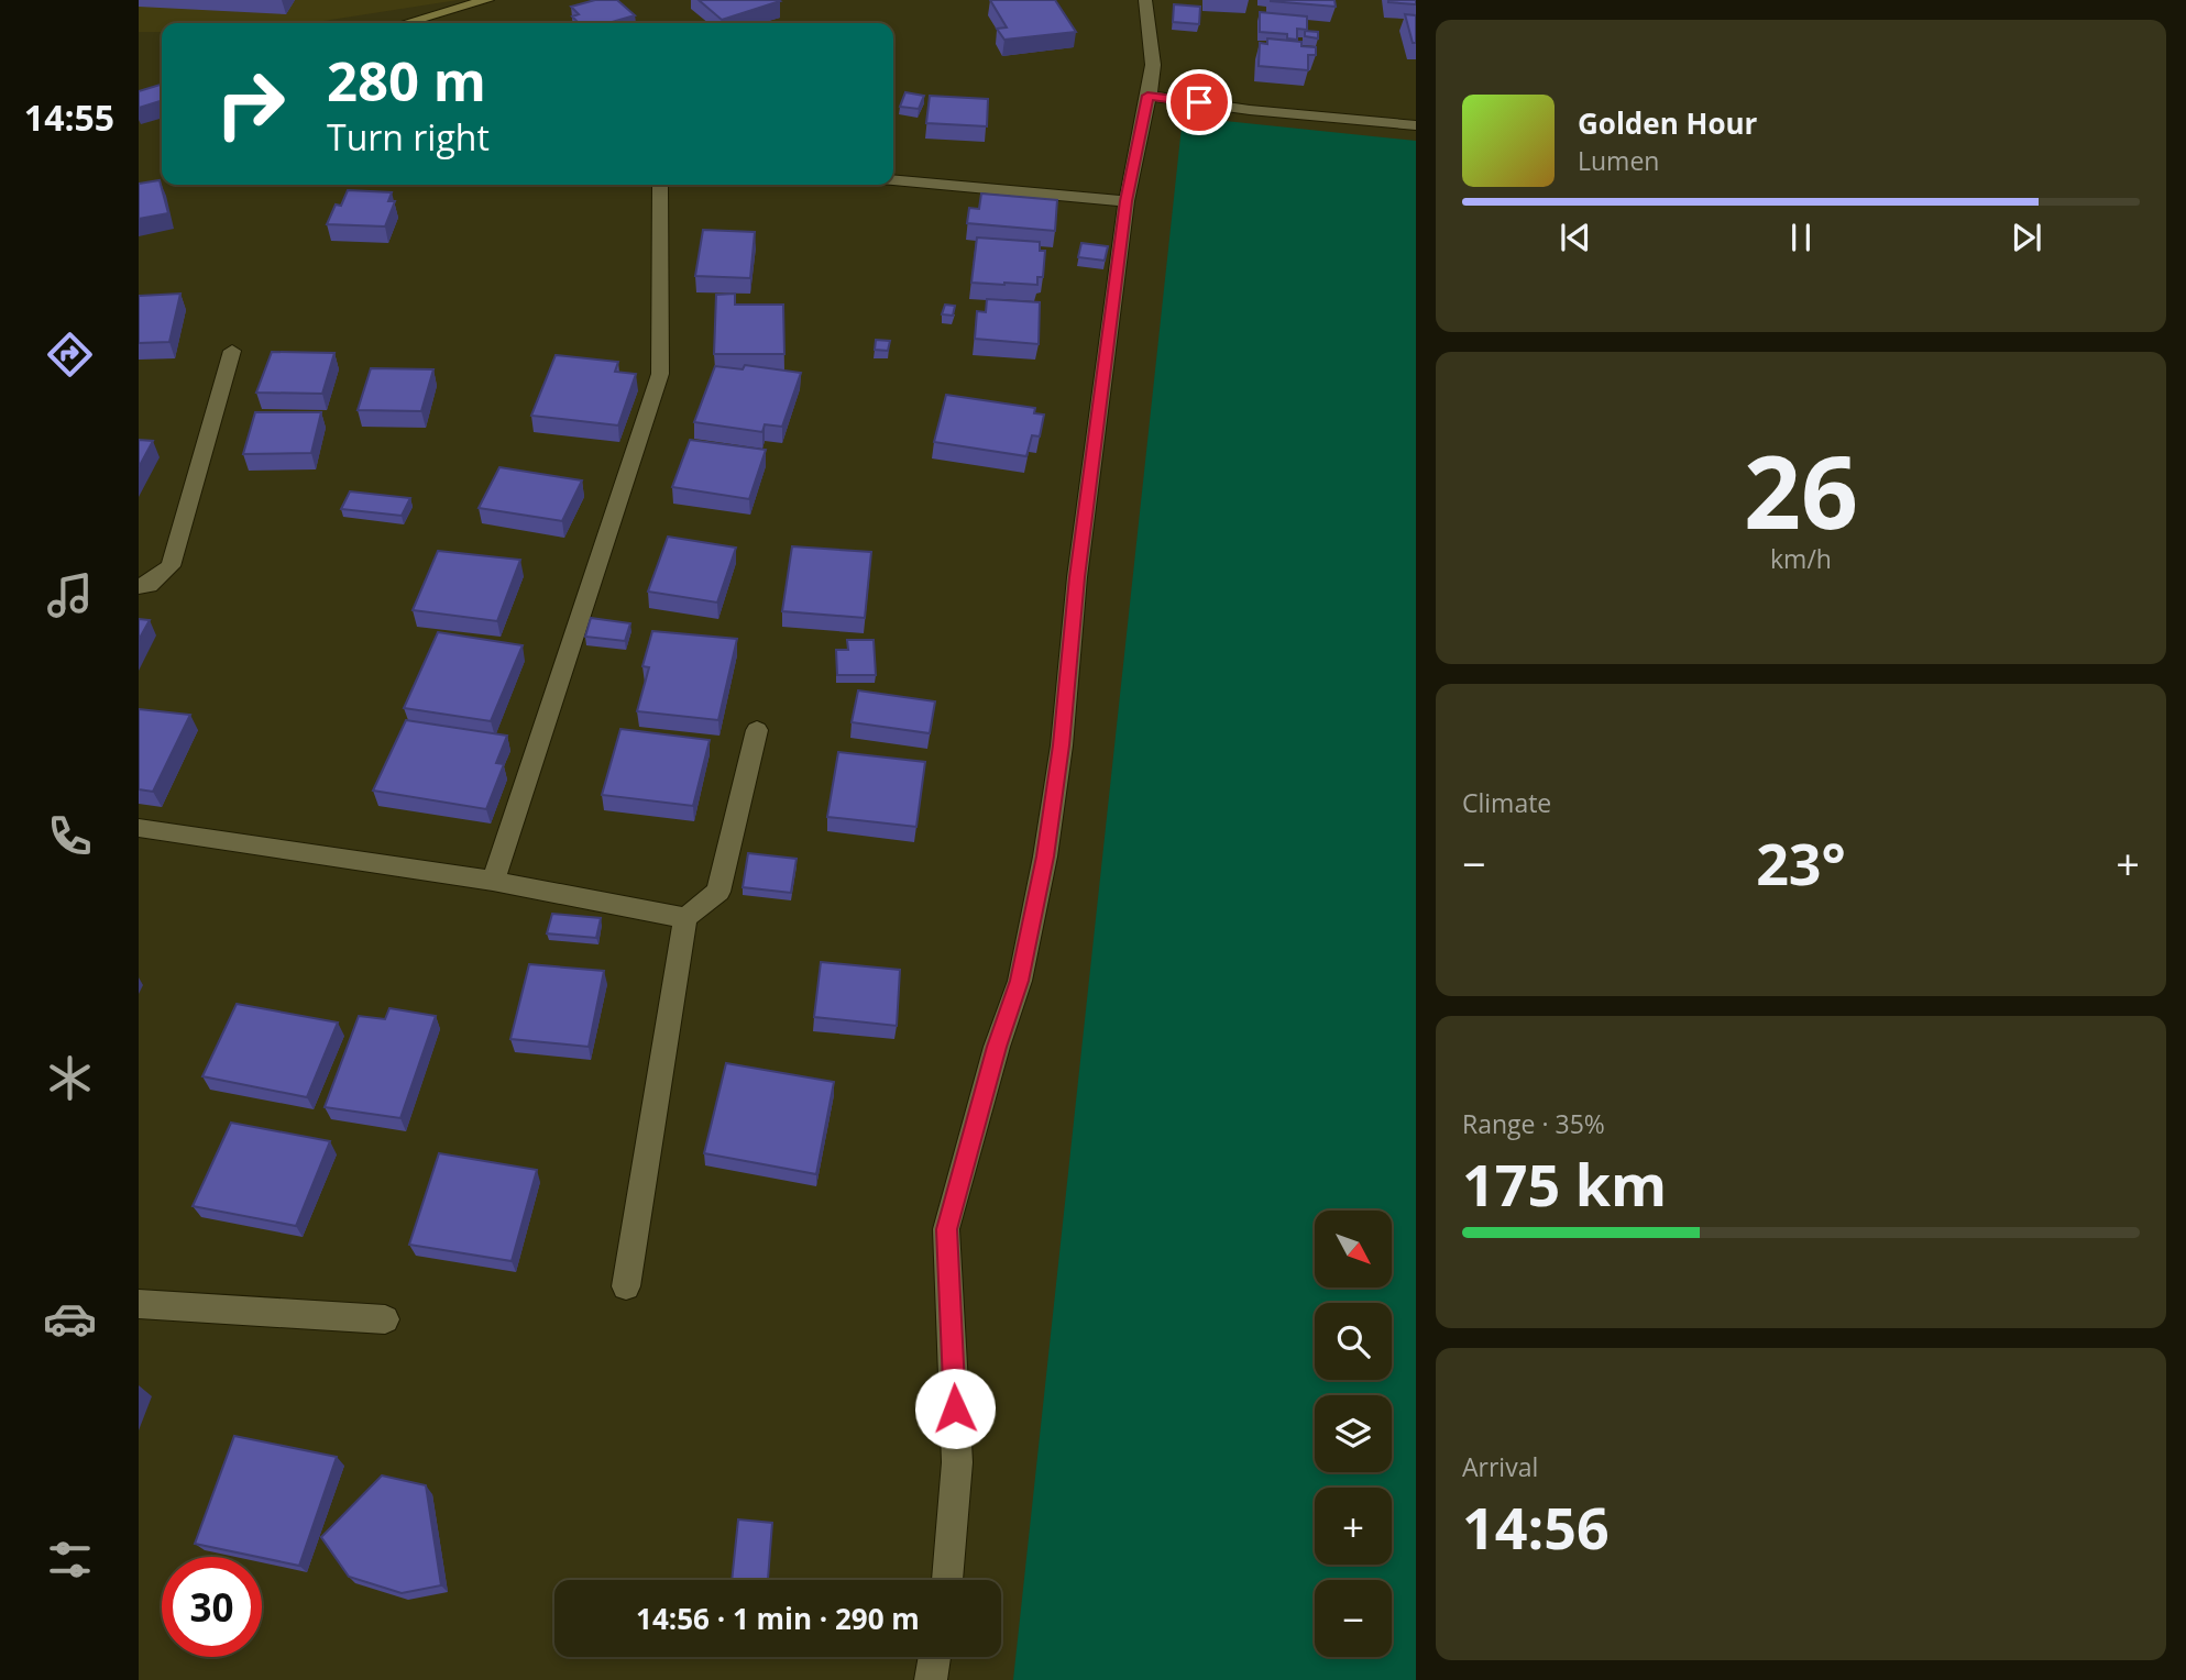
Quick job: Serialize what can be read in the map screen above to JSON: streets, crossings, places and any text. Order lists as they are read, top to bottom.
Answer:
{
  "north": "bottom right",
  "page": {
    "tabs": "14:55",
    "turn": ["280 m", "Turn right"],
    "song": ["Golden Hour", "Lumen"],
    "tile": [
      ["26", "km/h"],
      "Climate",
      ["Range · 35%", "175 km"],
      ["Arrival", "14:56"]
    ],
    "heat": ["−", "23°", "+"],
    "map_buttons": ["+", "−"],
    "limit": "30",
    "trip": "14:56 · 1 min · 290 m"
  }
}
